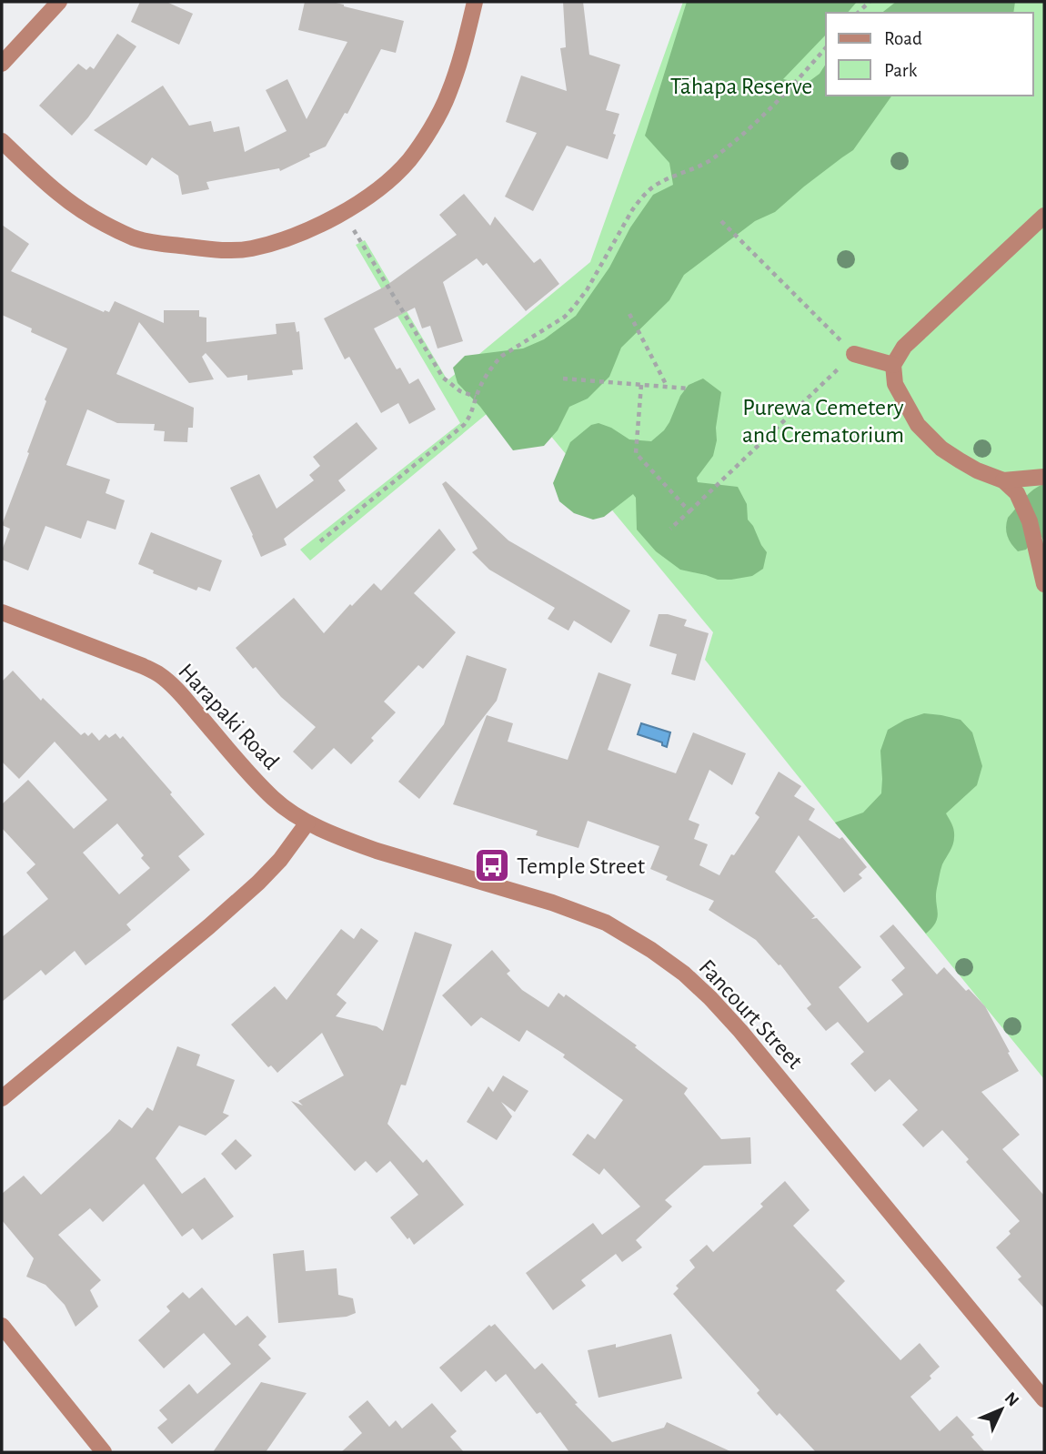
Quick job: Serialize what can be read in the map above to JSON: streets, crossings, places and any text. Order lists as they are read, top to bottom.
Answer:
{
  "streets": {
    "street": ["Harapaki Road", "Fancourt Street"]
  },
  "crossings": [
    ["Harapaki Road", "Fancourt Street"]
  ],
  "parks": ["Tāhapa Reserve", "Purewa Cemetery and Crematorium"],
  "places": {
    "bus stop": ["Temple Street"]
  },
  "legend": ["Road", "Park"],
  "north": "top right"
}
